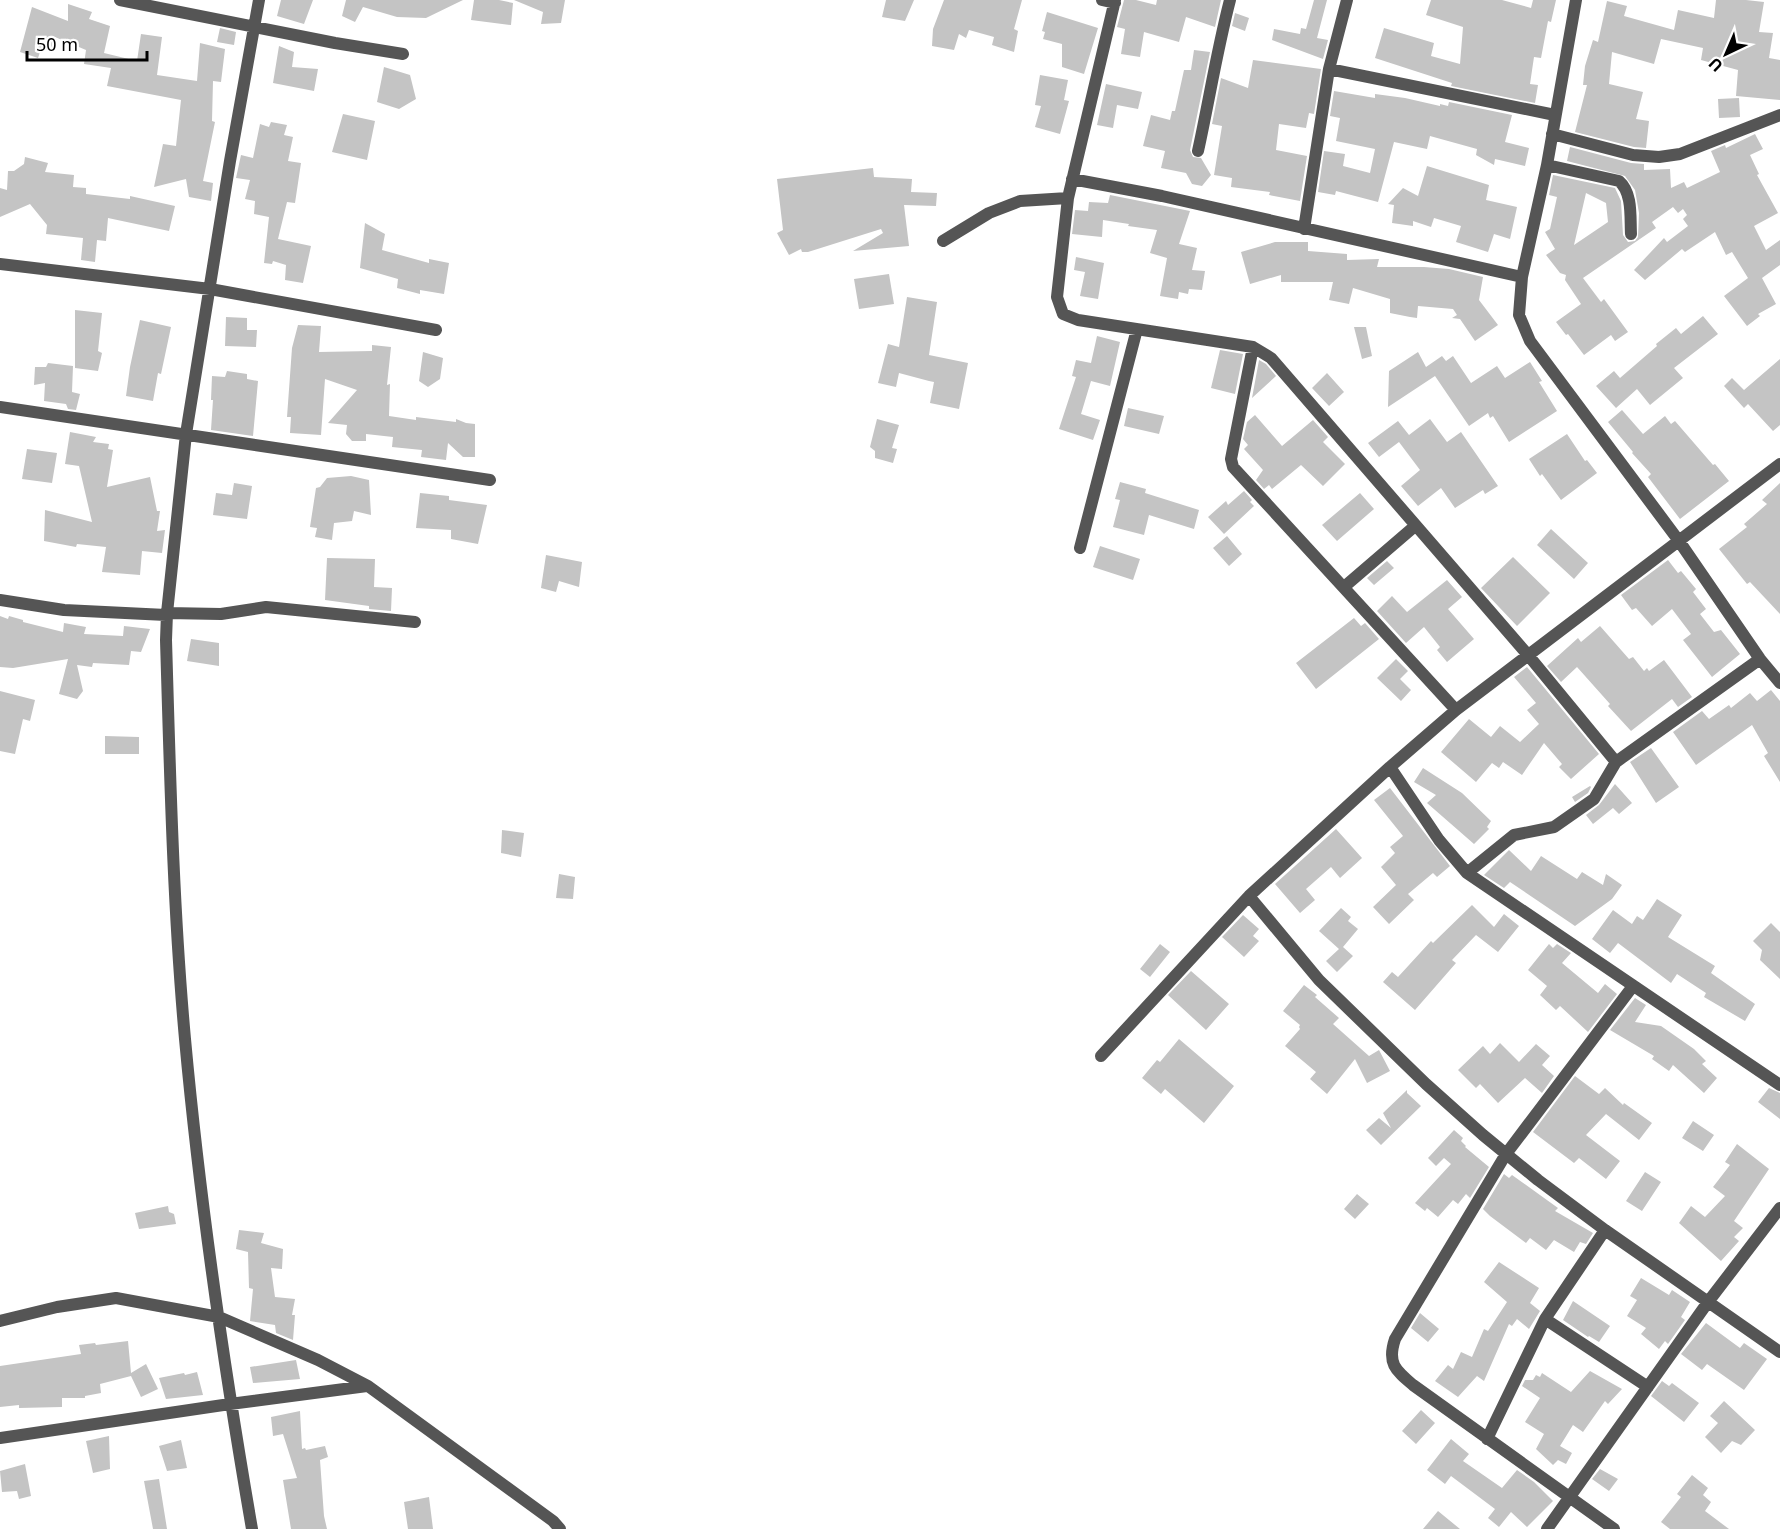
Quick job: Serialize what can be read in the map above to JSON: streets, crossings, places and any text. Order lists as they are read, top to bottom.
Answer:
{
  "scale_bar": "50 m",
  "north": "bottom left"
}
